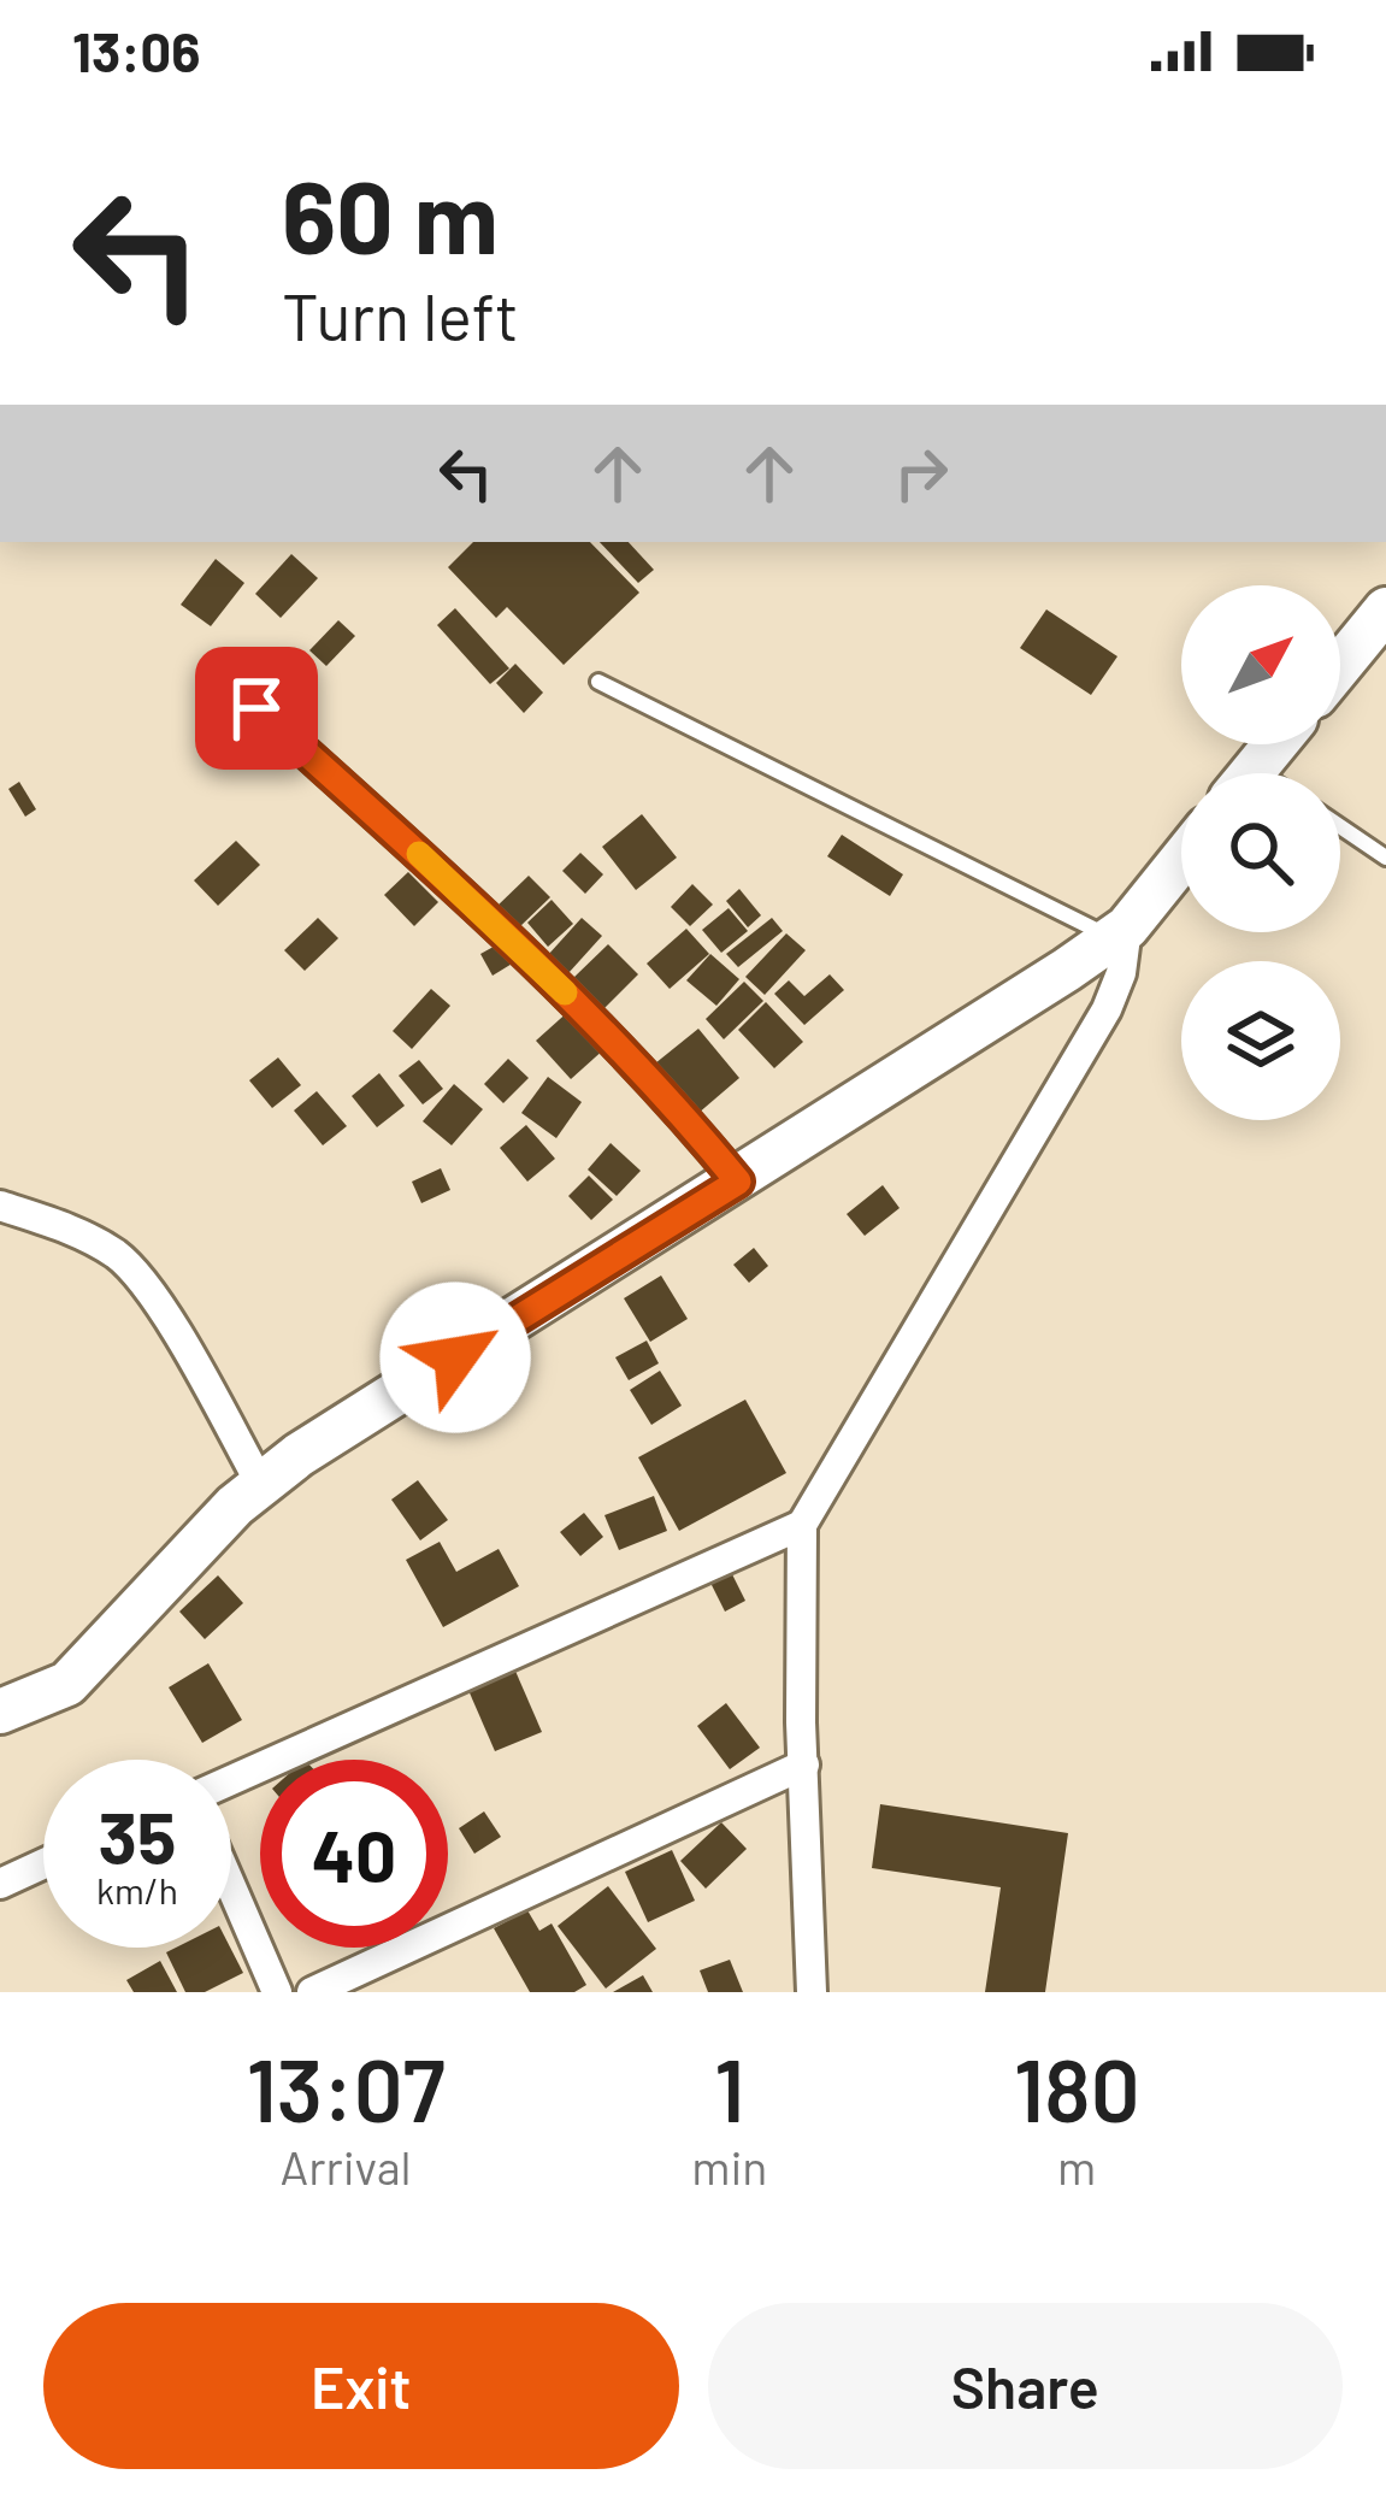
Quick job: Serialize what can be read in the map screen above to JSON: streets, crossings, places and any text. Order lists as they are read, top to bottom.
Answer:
{
  "north": "top right",
  "page": {
    "status": "13:06",
    "turn": ["60 m", "Turn left"],
    "speed": "35 km/h",
    "limit": "40",
    "eta": [
      "13:07",
      "Arrival",
      "1",
      "min",
      "180",
      "m"
    ],
    "buttons": ["Exit", "Share"]
  }
}
